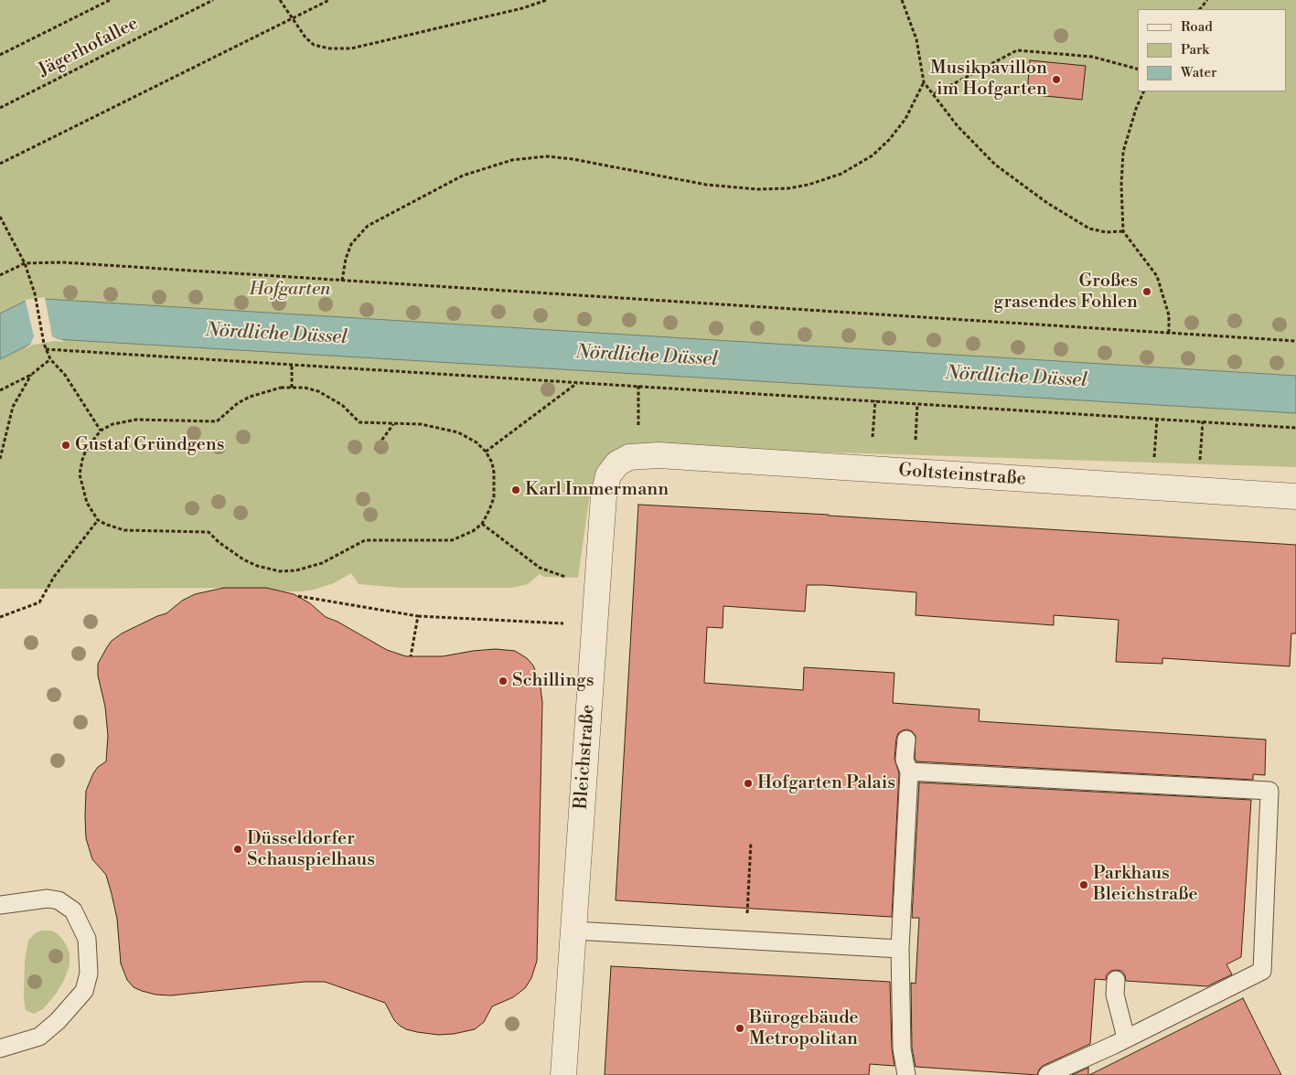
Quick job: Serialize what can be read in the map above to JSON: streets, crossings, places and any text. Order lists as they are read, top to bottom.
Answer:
{
  "streets": {
    "street": ["Goltsteinstraße", "Bleichstraße"],
    "path": ["Jägerhofallee"]
  },
  "crossings": [
    ["Goltsteinstraße", "Bleichstraße"]
  ],
  "water": ["Nördliche Düssel"],
  "parks": ["Hofgarten"],
  "places": [
    "Musikpavillon im Hofgarten",
    "Großes grasendes Fohlen",
    "Gustaf Gründgens",
    "Karl Immermann",
    "Schillings",
    "Hofgarten Palais",
    "Düsseldorfer Schauspielhaus",
    "Parkhaus Bleichstraße",
    "Bürogebäude Metropolitan"
  ],
  "legend": ["Road", "Park", "Water"]
}
